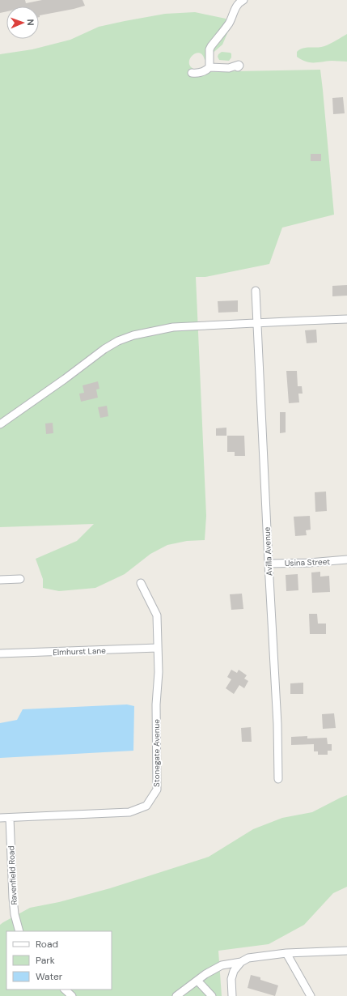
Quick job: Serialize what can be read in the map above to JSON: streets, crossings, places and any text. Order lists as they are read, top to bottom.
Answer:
{
  "streets": {
    "street": [
      "Avilla Avenue",
      "Usina Street",
      "Elmhurst Lane",
      "Stonegate Avenue",
      "Ravenfield Road"
    ]
  },
  "crossings": [
    ["Avilla Avenue", "Usina Street"],
    ["Elmhurst Lane", "Stonegate Avenue"],
    ["Stonegate Avenue", "Ravenfield Road"]
  ],
  "legend": ["Road", "Park", "Water"],
  "north": "right"
}
